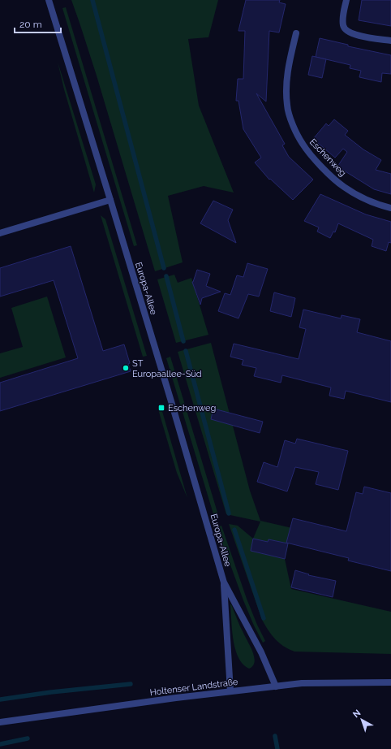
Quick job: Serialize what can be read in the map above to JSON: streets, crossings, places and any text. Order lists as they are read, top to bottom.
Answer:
{
  "streets": {
    "street": ["Eschenweg", "Europa-Allee", "Holtenser Landstraße"]
  },
  "crossings": [
    ["Europa-Allee", "Holtenser Landstraße"]
  ],
  "places": {
    "other": ["ST Europaallee-Süd"],
    "transit": ["Eschenweg"]
  },
  "scale_bar": "20 m",
  "north": "top left"
}
